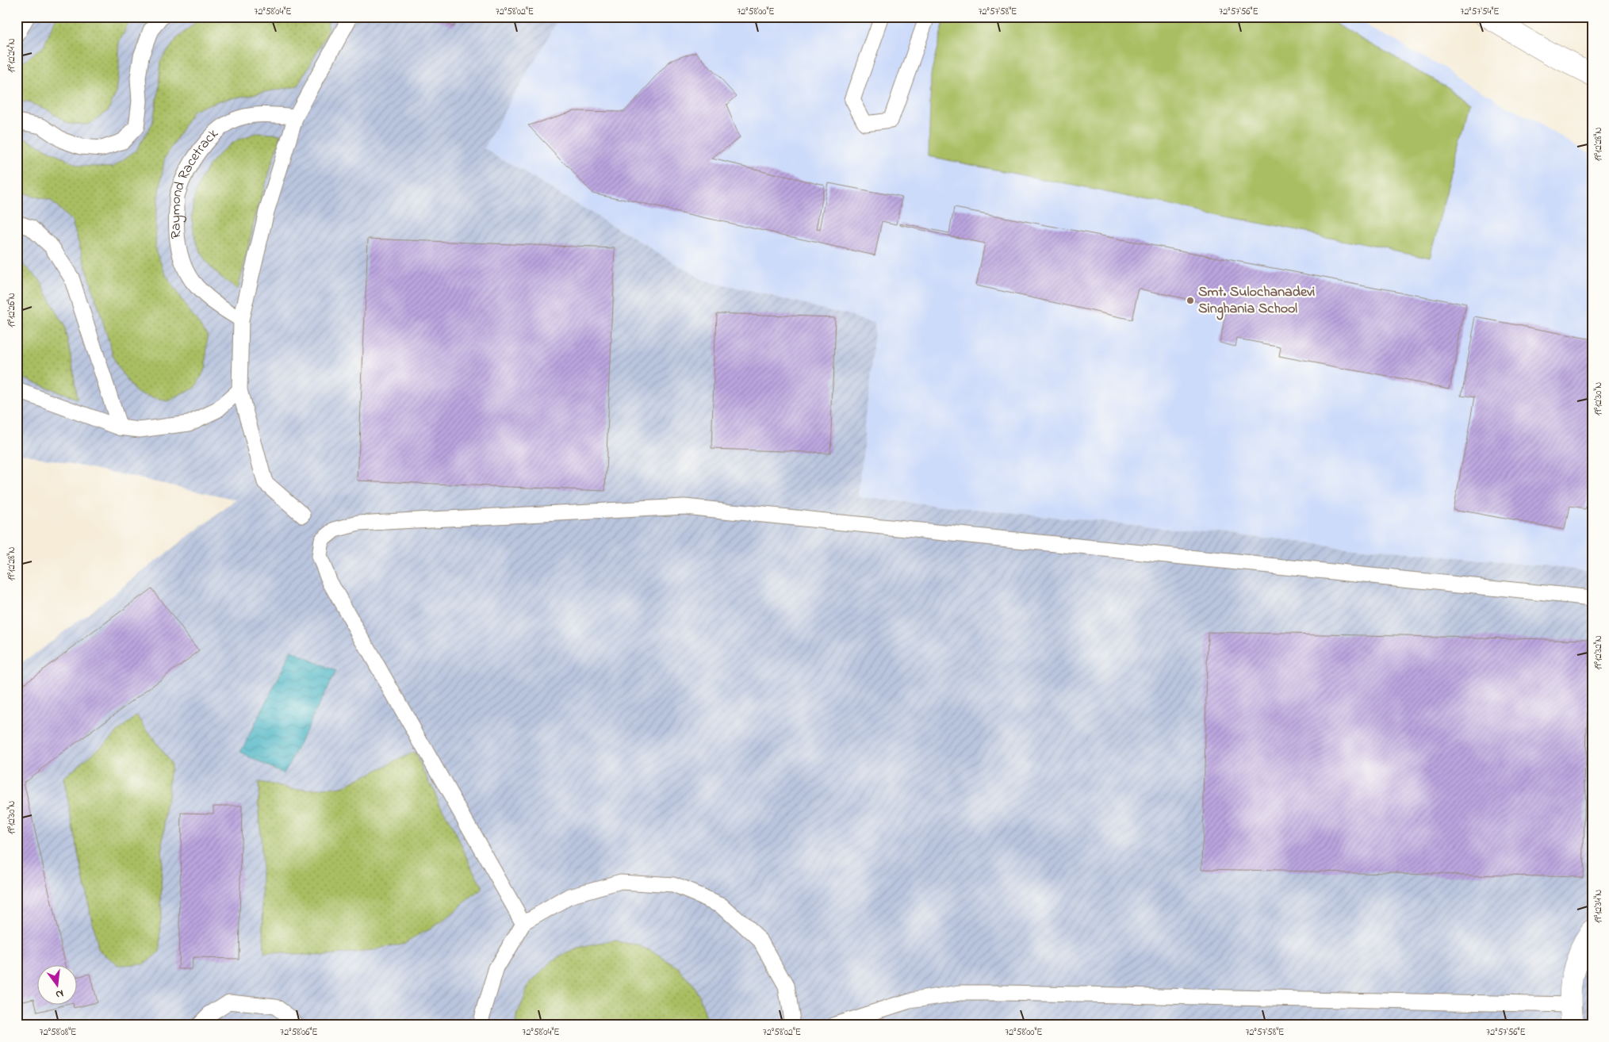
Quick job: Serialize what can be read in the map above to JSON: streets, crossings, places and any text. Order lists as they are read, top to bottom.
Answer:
{
  "streets": {
    "lane": ["Raymond Racetrack"]
  },
  "places": ["Smt. Sulochanadevi Singhania School"],
  "north": "bottom",
  "coordinates": [
    "72°58'04\"E",
    "72°58'02\"E",
    "72°58'00\"E",
    "72°57'58\"E",
    "72°57'56\"E",
    "72°57'54\"E",
    "19°12'24\"N",
    "19°12'28\"N",
    "19°12'26\"N",
    "19°12'30\"N",
    "19°12'32\"N",
    "19°12'34\"N",
    "72°58'08\"E",
    "72°58'06\"E"
  ]
}
